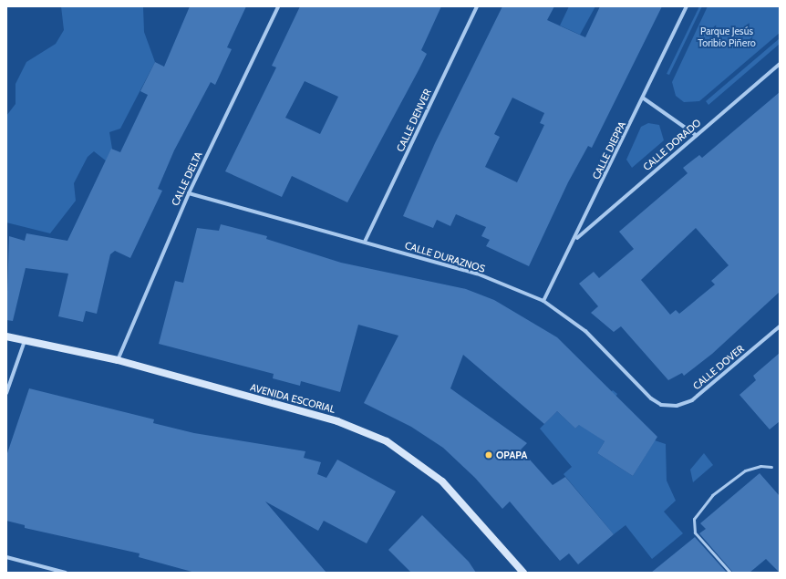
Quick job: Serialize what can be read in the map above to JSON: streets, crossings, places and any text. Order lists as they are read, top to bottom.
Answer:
{
  "streets": {
    "street": [
      "CALLE DENVER",
      "CALLE DORADO",
      "CALLE DIEPPA",
      "CALLE DELTA",
      "CALLE DURAZNOS",
      "CALLE DOVER",
      "AVENIDA ESCORIAL"
    ]
  },
  "crossings": [
    ["CALLE DENVER", "CALLE DURAZNOS"],
    ["CALLE DORADO", "CALLE DIEPPA"],
    ["CALLE DIEPPA", "CALLE DURAZNOS"],
    ["CALLE DELTA", "CALLE DURAZNOS"],
    ["CALLE DELTA", "AVENIDA ESCORIAL"],
    ["CALLE DURAZNOS", "CALLE DOVER"]
  ],
  "parks": ["Parque Jesús Toribio Piñero"],
  "places": ["OPAPA"]
}
